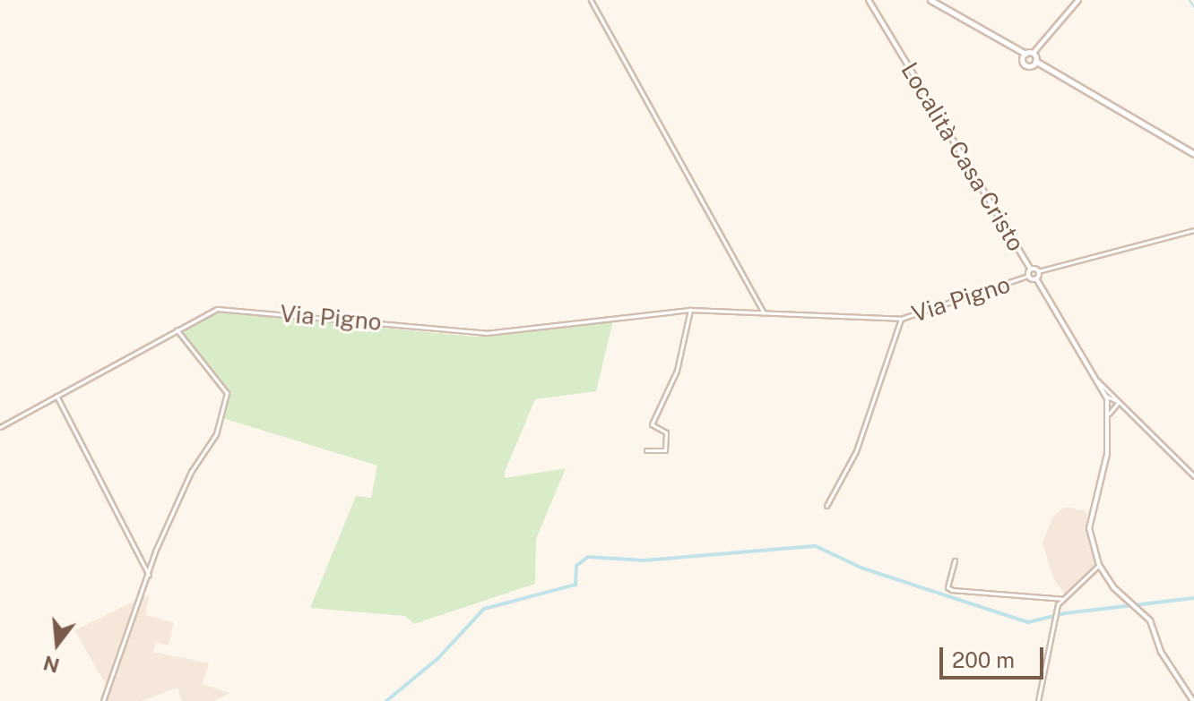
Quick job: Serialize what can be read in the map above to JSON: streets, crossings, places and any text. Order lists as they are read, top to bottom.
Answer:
{
  "streets": {
    "street": ["Località Casa Cristo", "Via Pigno"]
  },
  "scale_bar": "200 m",
  "north": "bottom"
}
